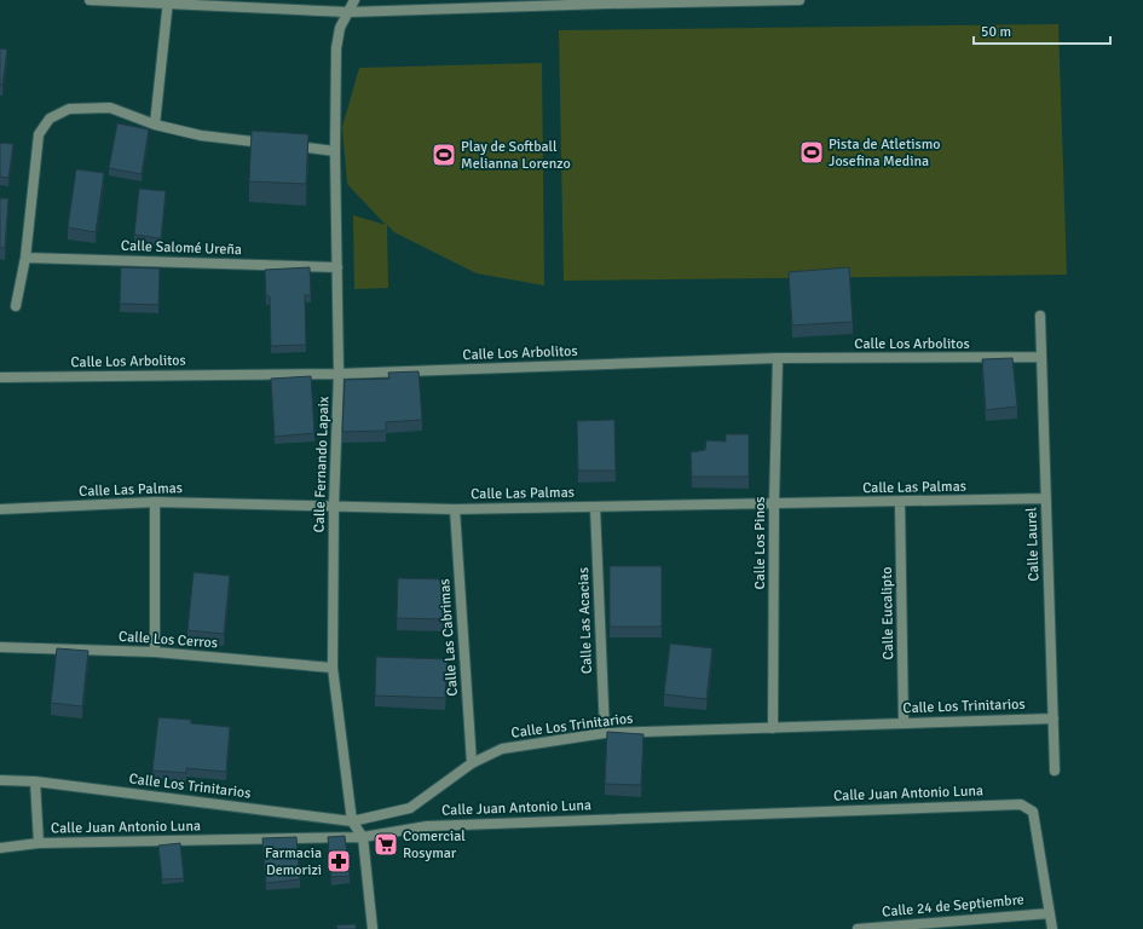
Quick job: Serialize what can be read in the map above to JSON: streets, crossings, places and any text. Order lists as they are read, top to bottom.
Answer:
{
  "streets": {
    "street": [
      "Calle Salomé Ureña",
      "Calle Los Arbolitos",
      "Calle Fernando Lapaix",
      "Calle Las Palmas",
      "Calle Los Pinos",
      "Calle Laurel",
      "Calle Eucalipto",
      "Calle Las Acacias",
      "Calle Las Cabrimas",
      "Calle Los Cerros",
      "Calle Los Trinitarios",
      "Calle Juan Antonio Luna",
      "Calle 24 de Septiembre"
    ]
  },
  "crossings": [
    ["Calle Salomé Ureña", "Calle Fernando Lapaix"],
    ["Calle Los Arbolitos", "Calle Fernando Lapaix"],
    ["Calle Los Arbolitos", "Calle Los Pinos"],
    ["Calle Los Arbolitos", "Calle Laurel"],
    ["Calle Fernando Lapaix", "Calle Las Palmas"],
    ["Calle Fernando Lapaix", "Calle Los Cerros"],
    ["Calle Fernando Lapaix", "Calle Los Trinitarios"],
    ["Calle Fernando Lapaix", "Calle Juan Antonio Luna"],
    ["Calle Las Palmas", "Calle Los Pinos"],
    ["Calle Las Palmas", "Calle Laurel"],
    ["Calle Las Palmas", "Calle Eucalipto"],
    ["Calle Las Palmas", "Calle Las Acacias"],
    ["Calle Las Palmas", "Calle Las Cabrimas"],
    ["Calle Los Pinos", "Calle Los Trinitarios"],
    ["Calle Laurel", "Calle Los Trinitarios"],
    ["Calle Eucalipto", "Calle Los Trinitarios"],
    ["Calle Las Acacias", "Calle Los Trinitarios"],
    ["Calle Las Cabrimas", "Calle Los Trinitarios"],
    ["Calle Juan Antonio Luna", "Calle 24 de Septiembre"]
  ],
  "places": {
    "sports": ["Pista de Atletismo Josefina Medina", "Play de Softball Melianna Lorenzo"],
    "supermarket": ["Comercial Rosymar"],
    "pharmacy": ["Farmacia Demorizi"]
  },
  "scale_bar": "50 m"
}
